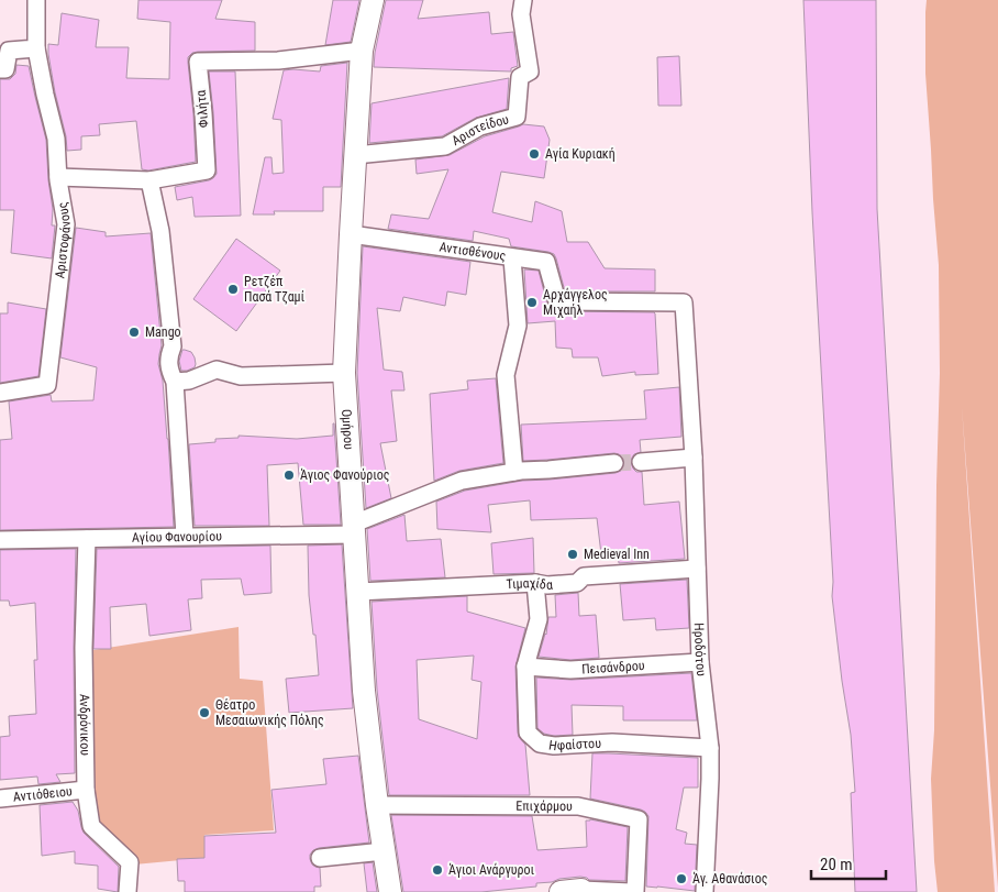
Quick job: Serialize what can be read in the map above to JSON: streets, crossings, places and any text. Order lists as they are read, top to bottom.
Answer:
{
  "streets": {
    "street": [
      "Φιλήτα",
      "Αριστείδου",
      "Αριστοφάνους",
      "Αντισθένους",
      "Ομήρου",
      "Αγίου Φανουρίου",
      "Τιμαχίδα",
      "Ηροδότου",
      "Πεισάνδρου",
      "Ανδρόνικου",
      "Ηφαίστου",
      "Αντιόθειου",
      "Επιχάρμου"
    ]
  },
  "crossings": [
    ["Φιλήτα", "Αριστοφάνους"],
    ["Φιλήτα", "Ομήρου"],
    ["Αριστείδου", "Ομήρου"],
    ["Αντισθένους", "Ομήρου"],
    ["Αντισθένους", "Ηροδότου"],
    ["Ομήρου", "Αγίου Φανουρίου"],
    ["Ομήρου", "Τιμαχίδα"],
    ["Ομήρου", "Επιχάρμου"],
    ["Αγίου Φανουρίου", "Ανδρόνικου"],
    ["Τιμαχίδα", "Ηροδότου"],
    ["Τιμαχίδα", "Ηφαίστου"],
    ["Ηροδότου", "Πεισάνδρου"],
    ["Ηροδότου", "Ηφαίστου"],
    ["Πεισάνδρου", "Ηφαίστου"],
    ["Ανδρόνικου", "Αντιόθειου"]
  ],
  "places": [
    "Αγία Κυριακή",
    "Ρετζέπ Πασά Τζαμί",
    "Αρχάγγελος Μιχαήλ",
    "Mango",
    "Άγιος Φανούριος",
    "Medieval Inn",
    "Θέατρο Μεσαιωνικής Πόλης",
    "Άγιοι Ανάργυροι",
    "Άγ. Αθανάσιος"
  ],
  "scale_bar": "20 m"
}
